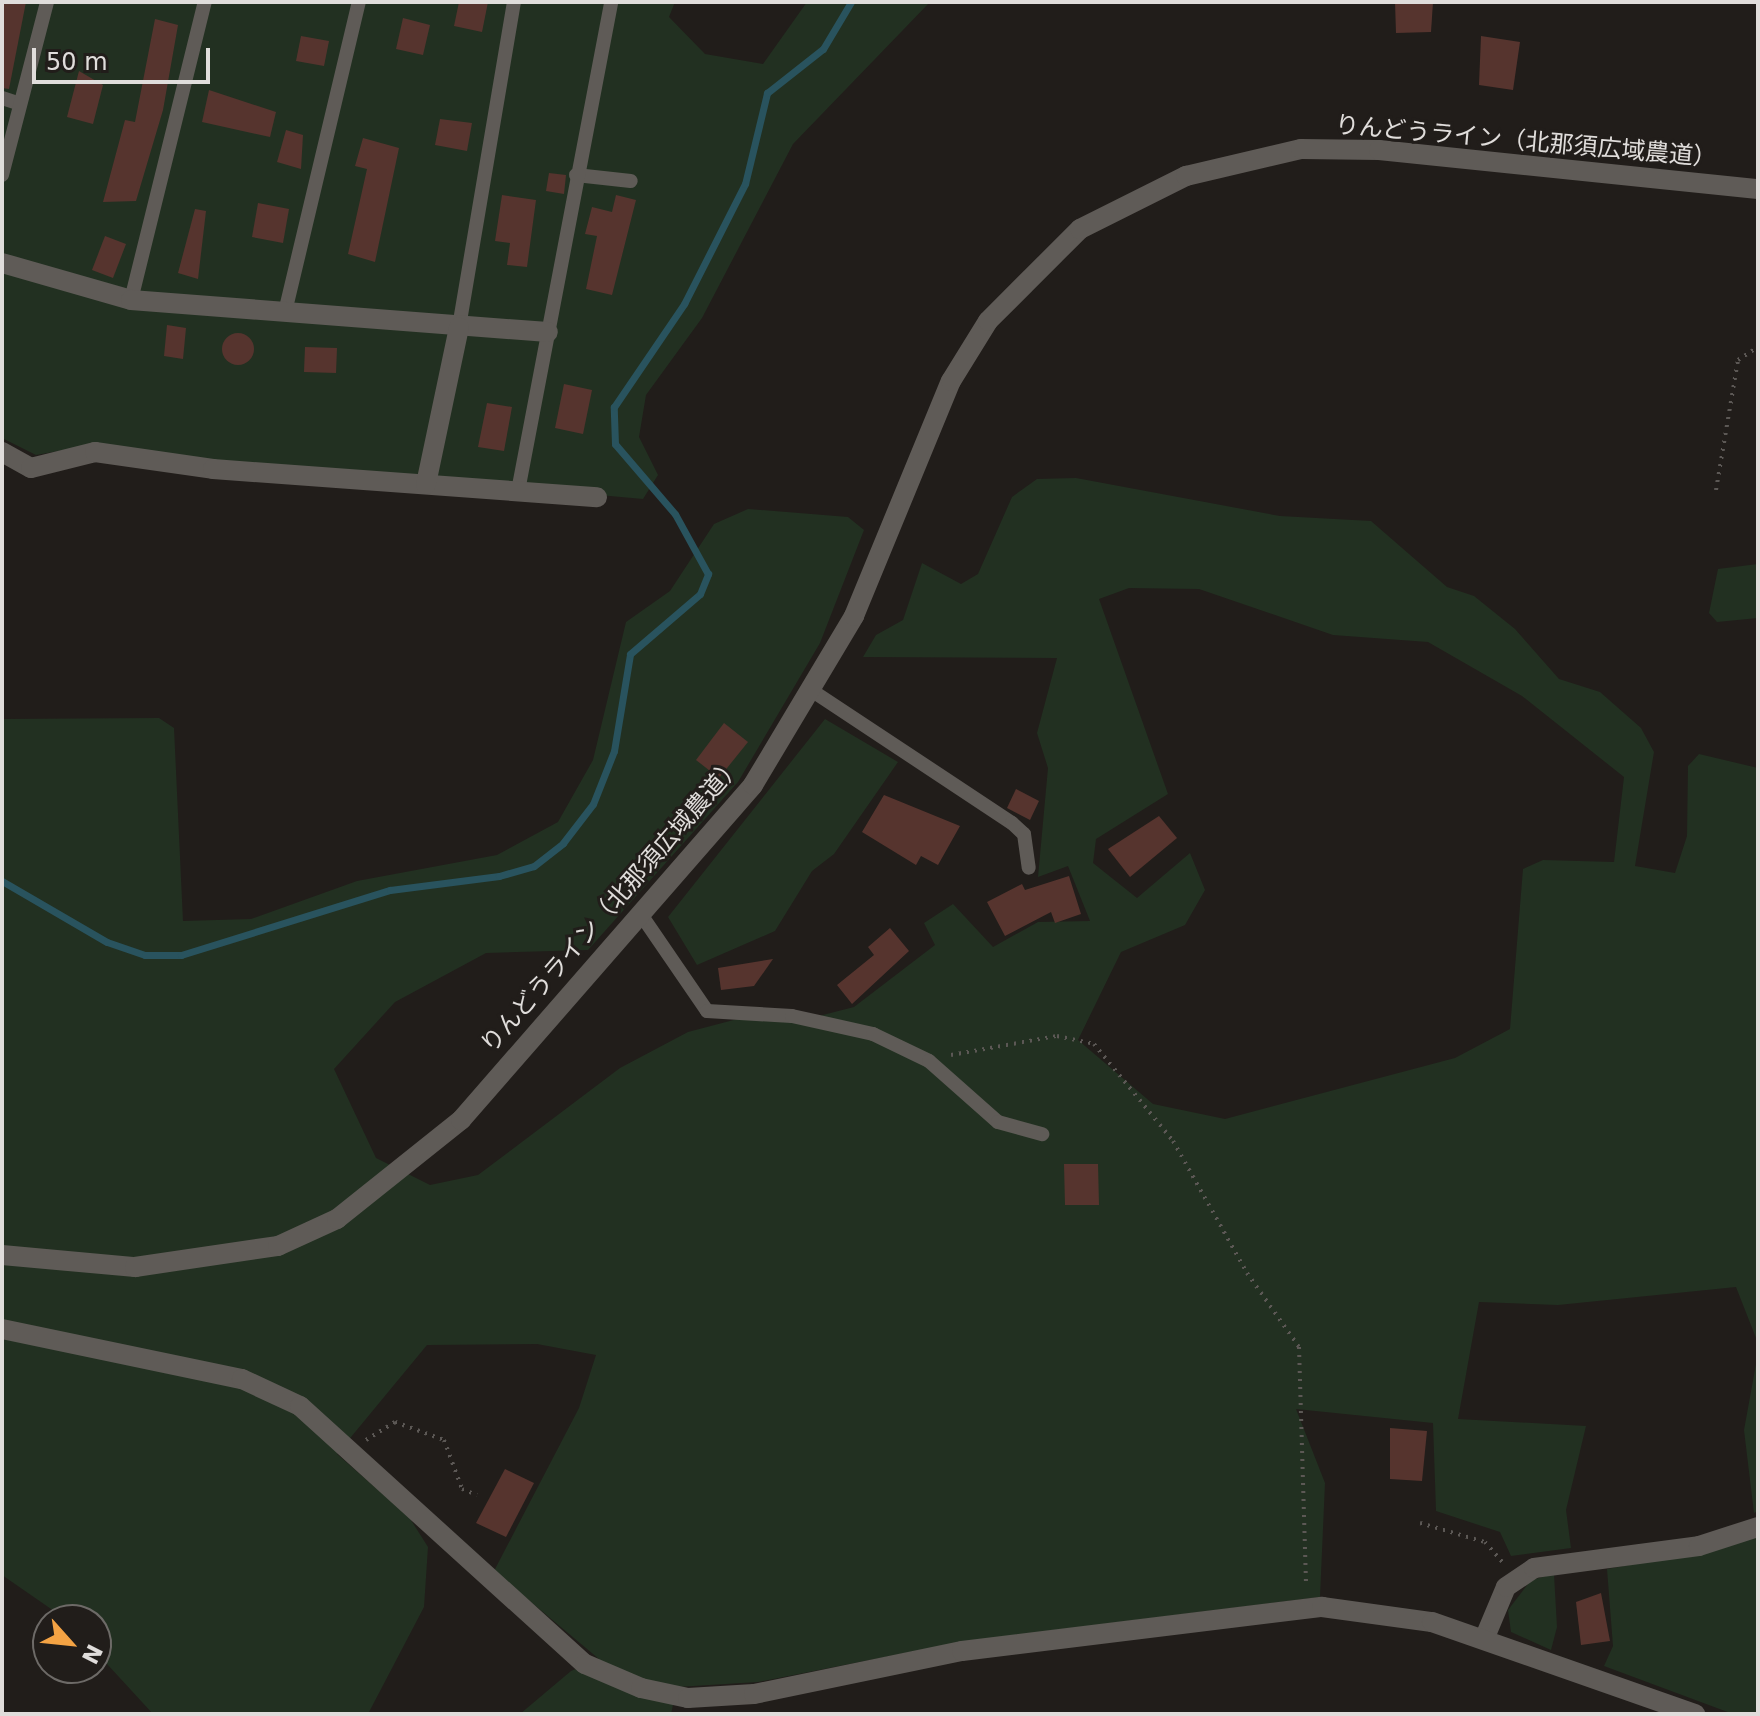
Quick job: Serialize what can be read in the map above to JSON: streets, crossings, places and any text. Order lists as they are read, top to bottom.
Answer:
{
  "streets": {
    "street": ["りんどうライン（北那須広域農道）"]
  },
  "scale_bar": "50 m",
  "north": "bottom right"
}
